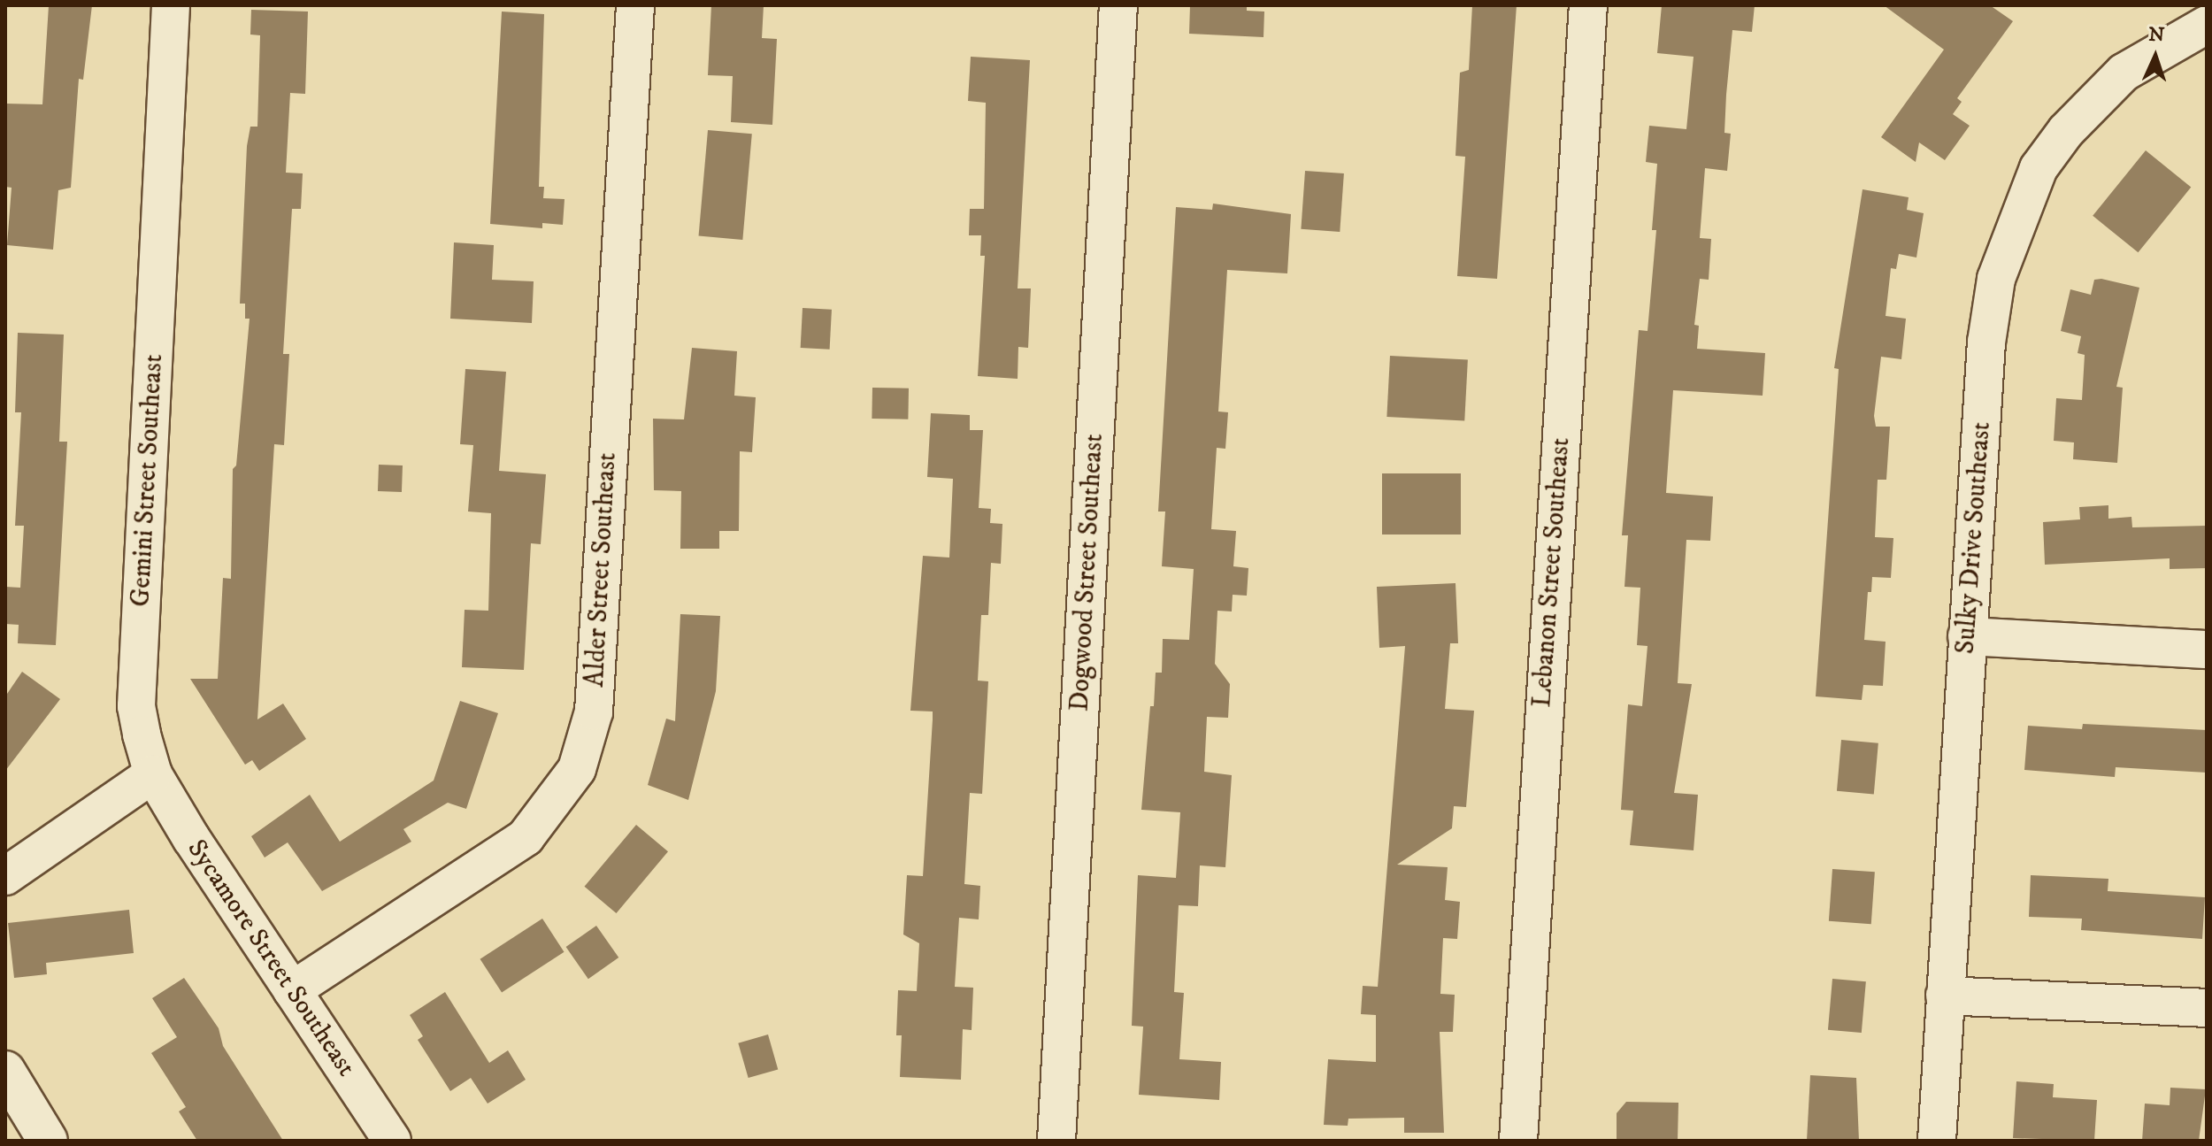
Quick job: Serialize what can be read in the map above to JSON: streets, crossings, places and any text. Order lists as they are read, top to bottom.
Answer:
{
  "streets": {
    "street": [
      "Gemini Street Southeast",
      "Sulky Drive Southeast",
      "Alder Street Southeast",
      "Dogwood Street Southeast",
      "Lebanon Street Southeast",
      "Sycamore Street Southeast"
    ]
  },
  "crossings": [
    ["Gemini Street Southeast", "Sycamore Street Southeast"],
    ["Alder Street Southeast", "Sycamore Street Southeast"]
  ],
  "north": "top"
}
